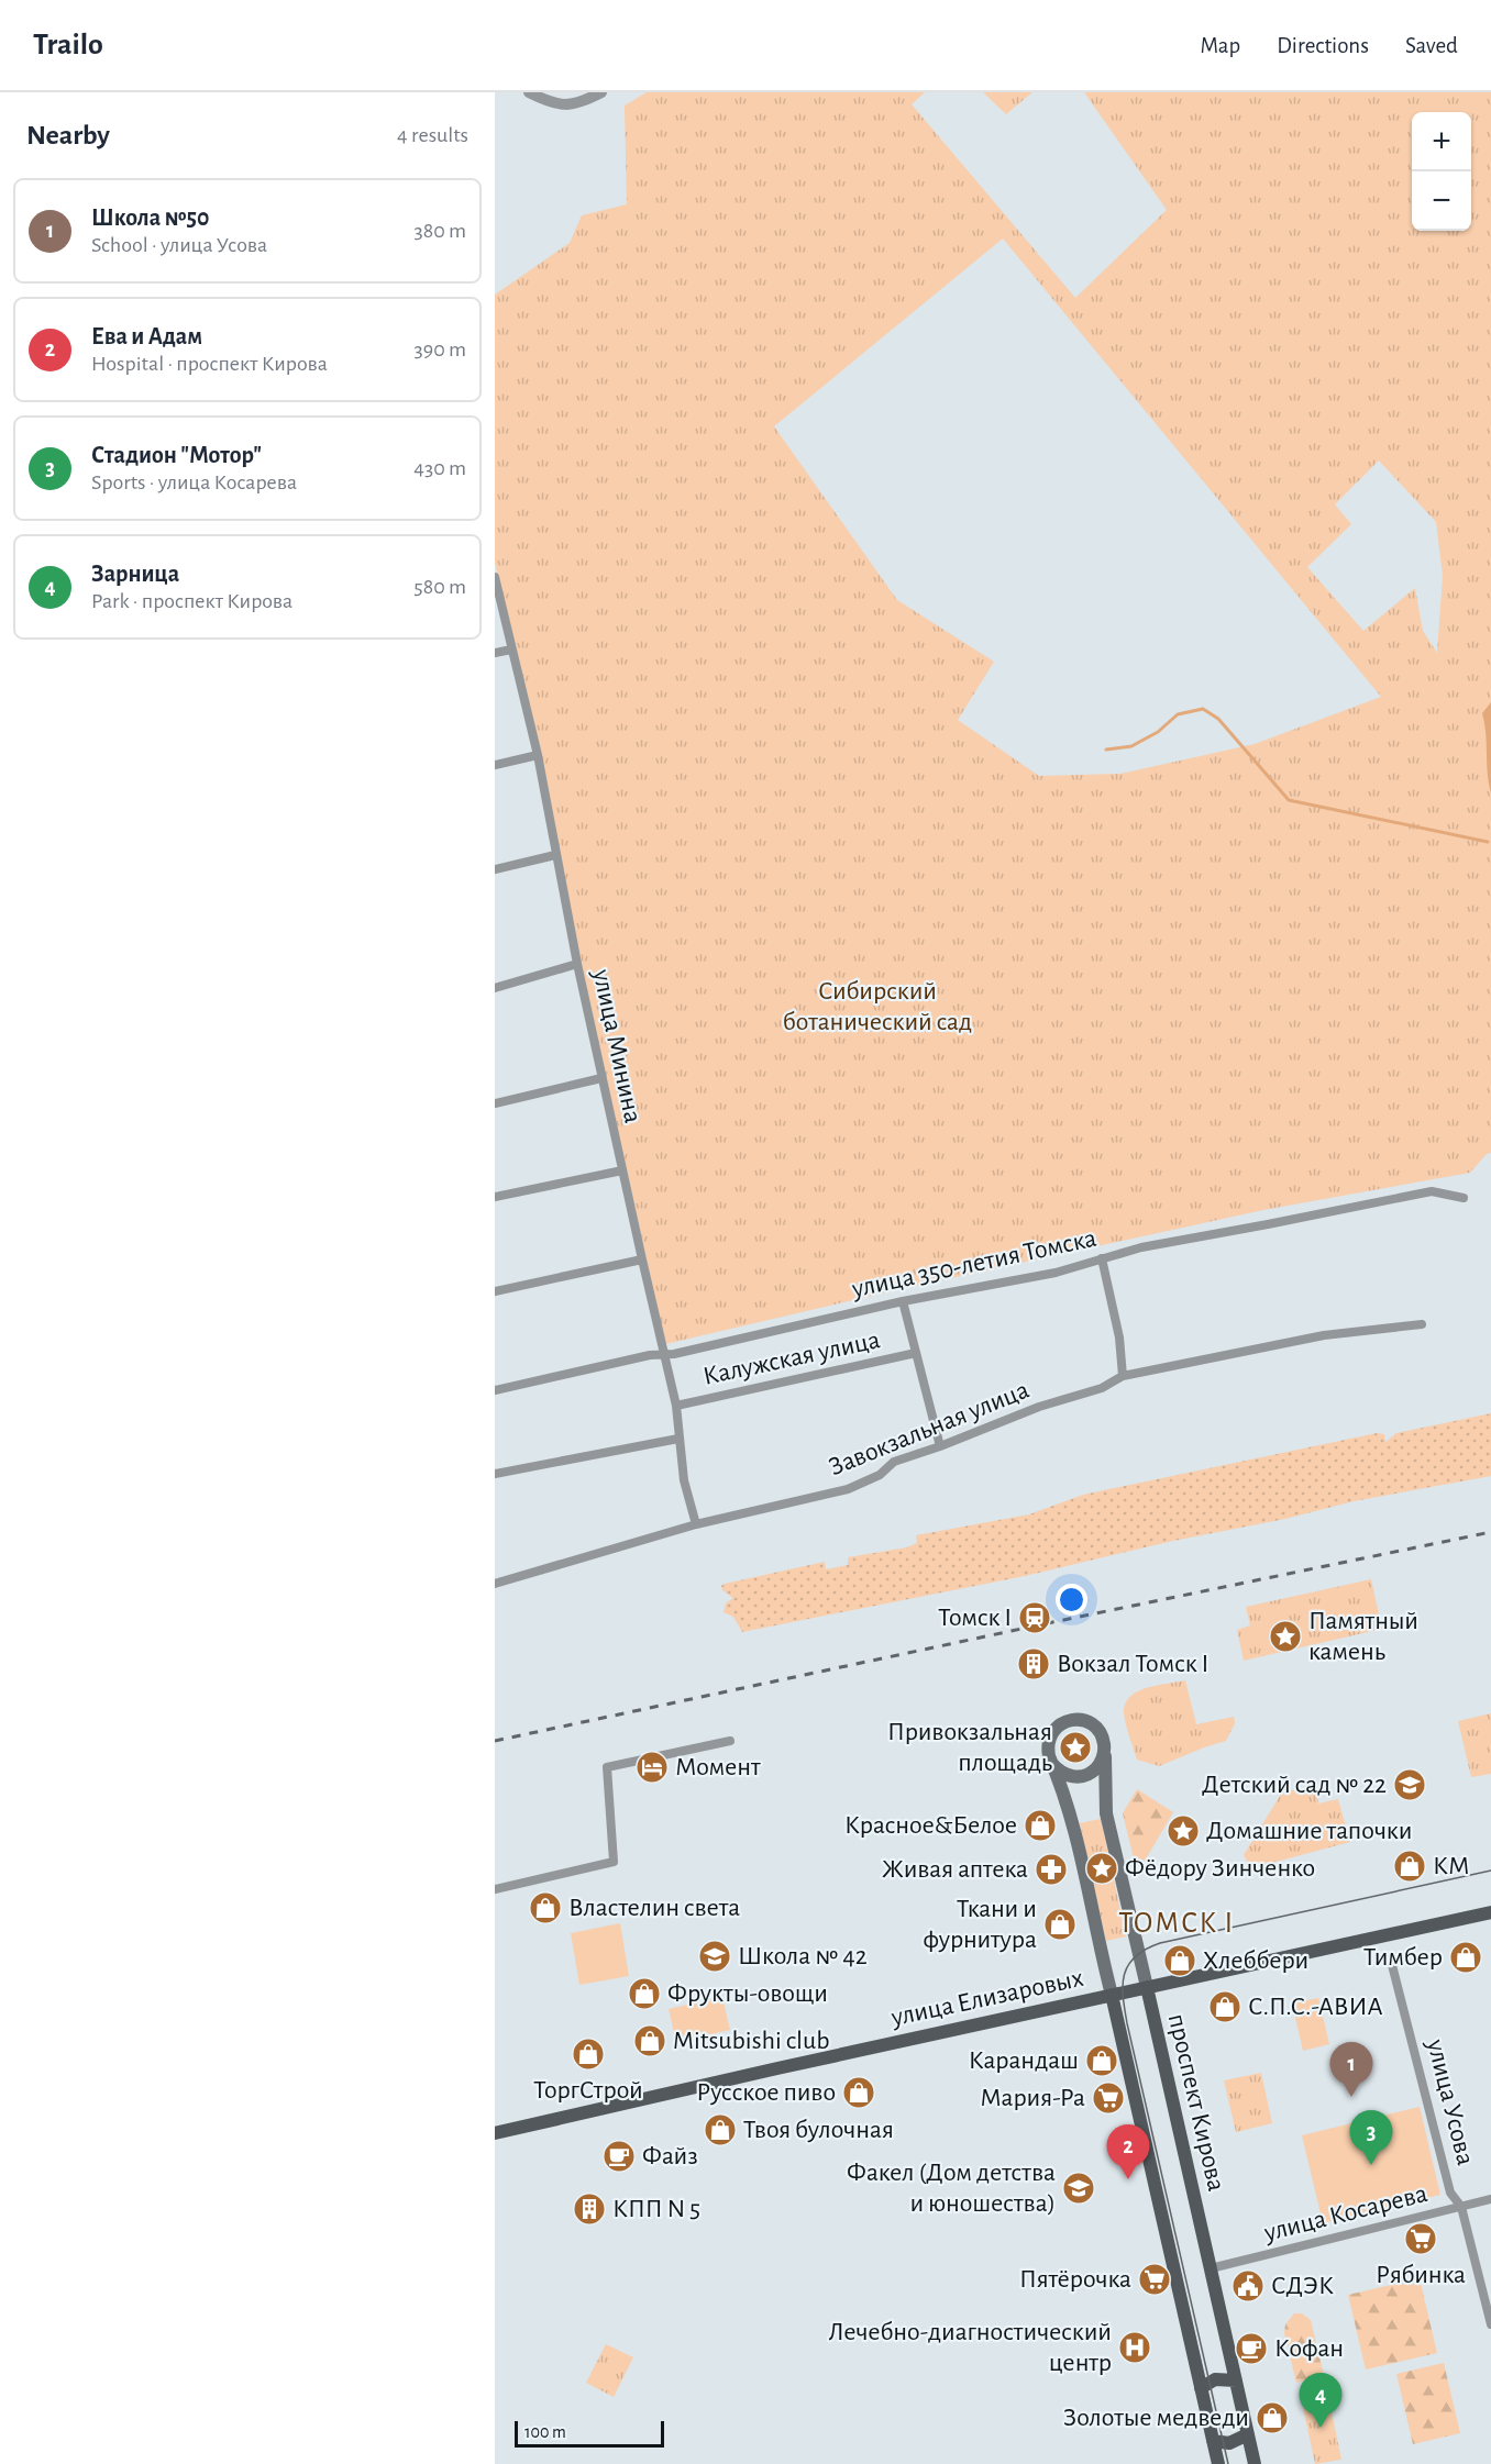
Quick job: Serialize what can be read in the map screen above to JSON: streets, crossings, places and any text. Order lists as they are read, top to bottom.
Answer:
{
  "streets": {
    "main road": ["улица Елизаровых", "проспект Кирова"],
    "street": [
      "улица Минина",
      "улица 350-летия Томска",
      "Калужская улица",
      "Завокзальная улица",
      "улица Усова",
      "улица Косарева"
    ]
  },
  "crossings": [
    ["улица Минина", "улица 350-летия Томска"],
    ["улица Минина", "Калужская улица"],
    ["улица Минина", "Завокзальная улица"],
    ["улица 350-летия Томска", "Калужская улица"],
    ["Калужская улица", "Завокзальная улица"],
    ["улица Елизаровых", "проспект Кирова"],
    ["проспект Кирова", "улица Косарева"],
    ["улица Усова", "улица Косарева"]
  ],
  "districts": ["ТОМСК I"],
  "parks": ["Сибирский ботанический сад"],
  "places": {
    "station": ["Томск I"],
    "place": [
      "Памятный камень",
      "Привокзальная площадь",
      "Домашние тапочки",
      "Фёдору Зинченко"
    ],
    "building": ["Вокзал Томск I", "КПП N 5"],
    "hotel": ["Момент"],
    "school or university": ["Детский сад № 22", "Школа № 42", "Факел (Дом детства и юношества)"],
    "shop": [
      "Красное&Белое",
      "КМ",
      "Властелин света",
      "Ткани и фурнитура",
      "Тимбер",
      "Хлеббери",
      "Фрукты-овощи",
      "С.П.С.-АВИА",
      "Mitsubishi club",
      "ТоргСтрой",
      "Карандаш",
      "Русское пиво",
      "Твоя булочная",
      "Золотые медведи"
    ],
    "pharmacy": ["Живая аптека"],
    "supermarket": ["Мария-Ра", "Рябинка", "Пятёрочка"],
    "cafe": ["Файз", "Кофан"],
    "public building": ["СДЭК"],
    "hospital": ["Лечебно-диагностический центр"]
  },
  "scale_bar": "100 m",
  "page": {
    "header": "Trailo",
    "nav": ["Map", "Directions", "Saved"],
    "heading": ["Nearby", "4 results"],
    "map_buttons": ["+", "−"],
    "list": [
      {
        "mark": "1",
        "name": "Школа №50",
        "note": "School · улица Усова",
        "value": "380 m"
      },
      {
        "mark": "2",
        "name": "Ева и Адам",
        "note": "Hospital · проспект Кирова",
        "value": "390 m"
      },
      {
        "mark": "3",
        "name": "Стадион \"Мотор\"",
        "note": "Sports · улица Косарева",
        "value": "430 m"
      },
      {
        "mark": "4",
        "name": "Зарница",
        "note": "Park · проспект Кирова",
        "value": "580 m"
      }
    ],
    "pins": [
      "1",
      "3",
      "2",
      "4"
    ],
    "scale": "100 m"
  }
}
